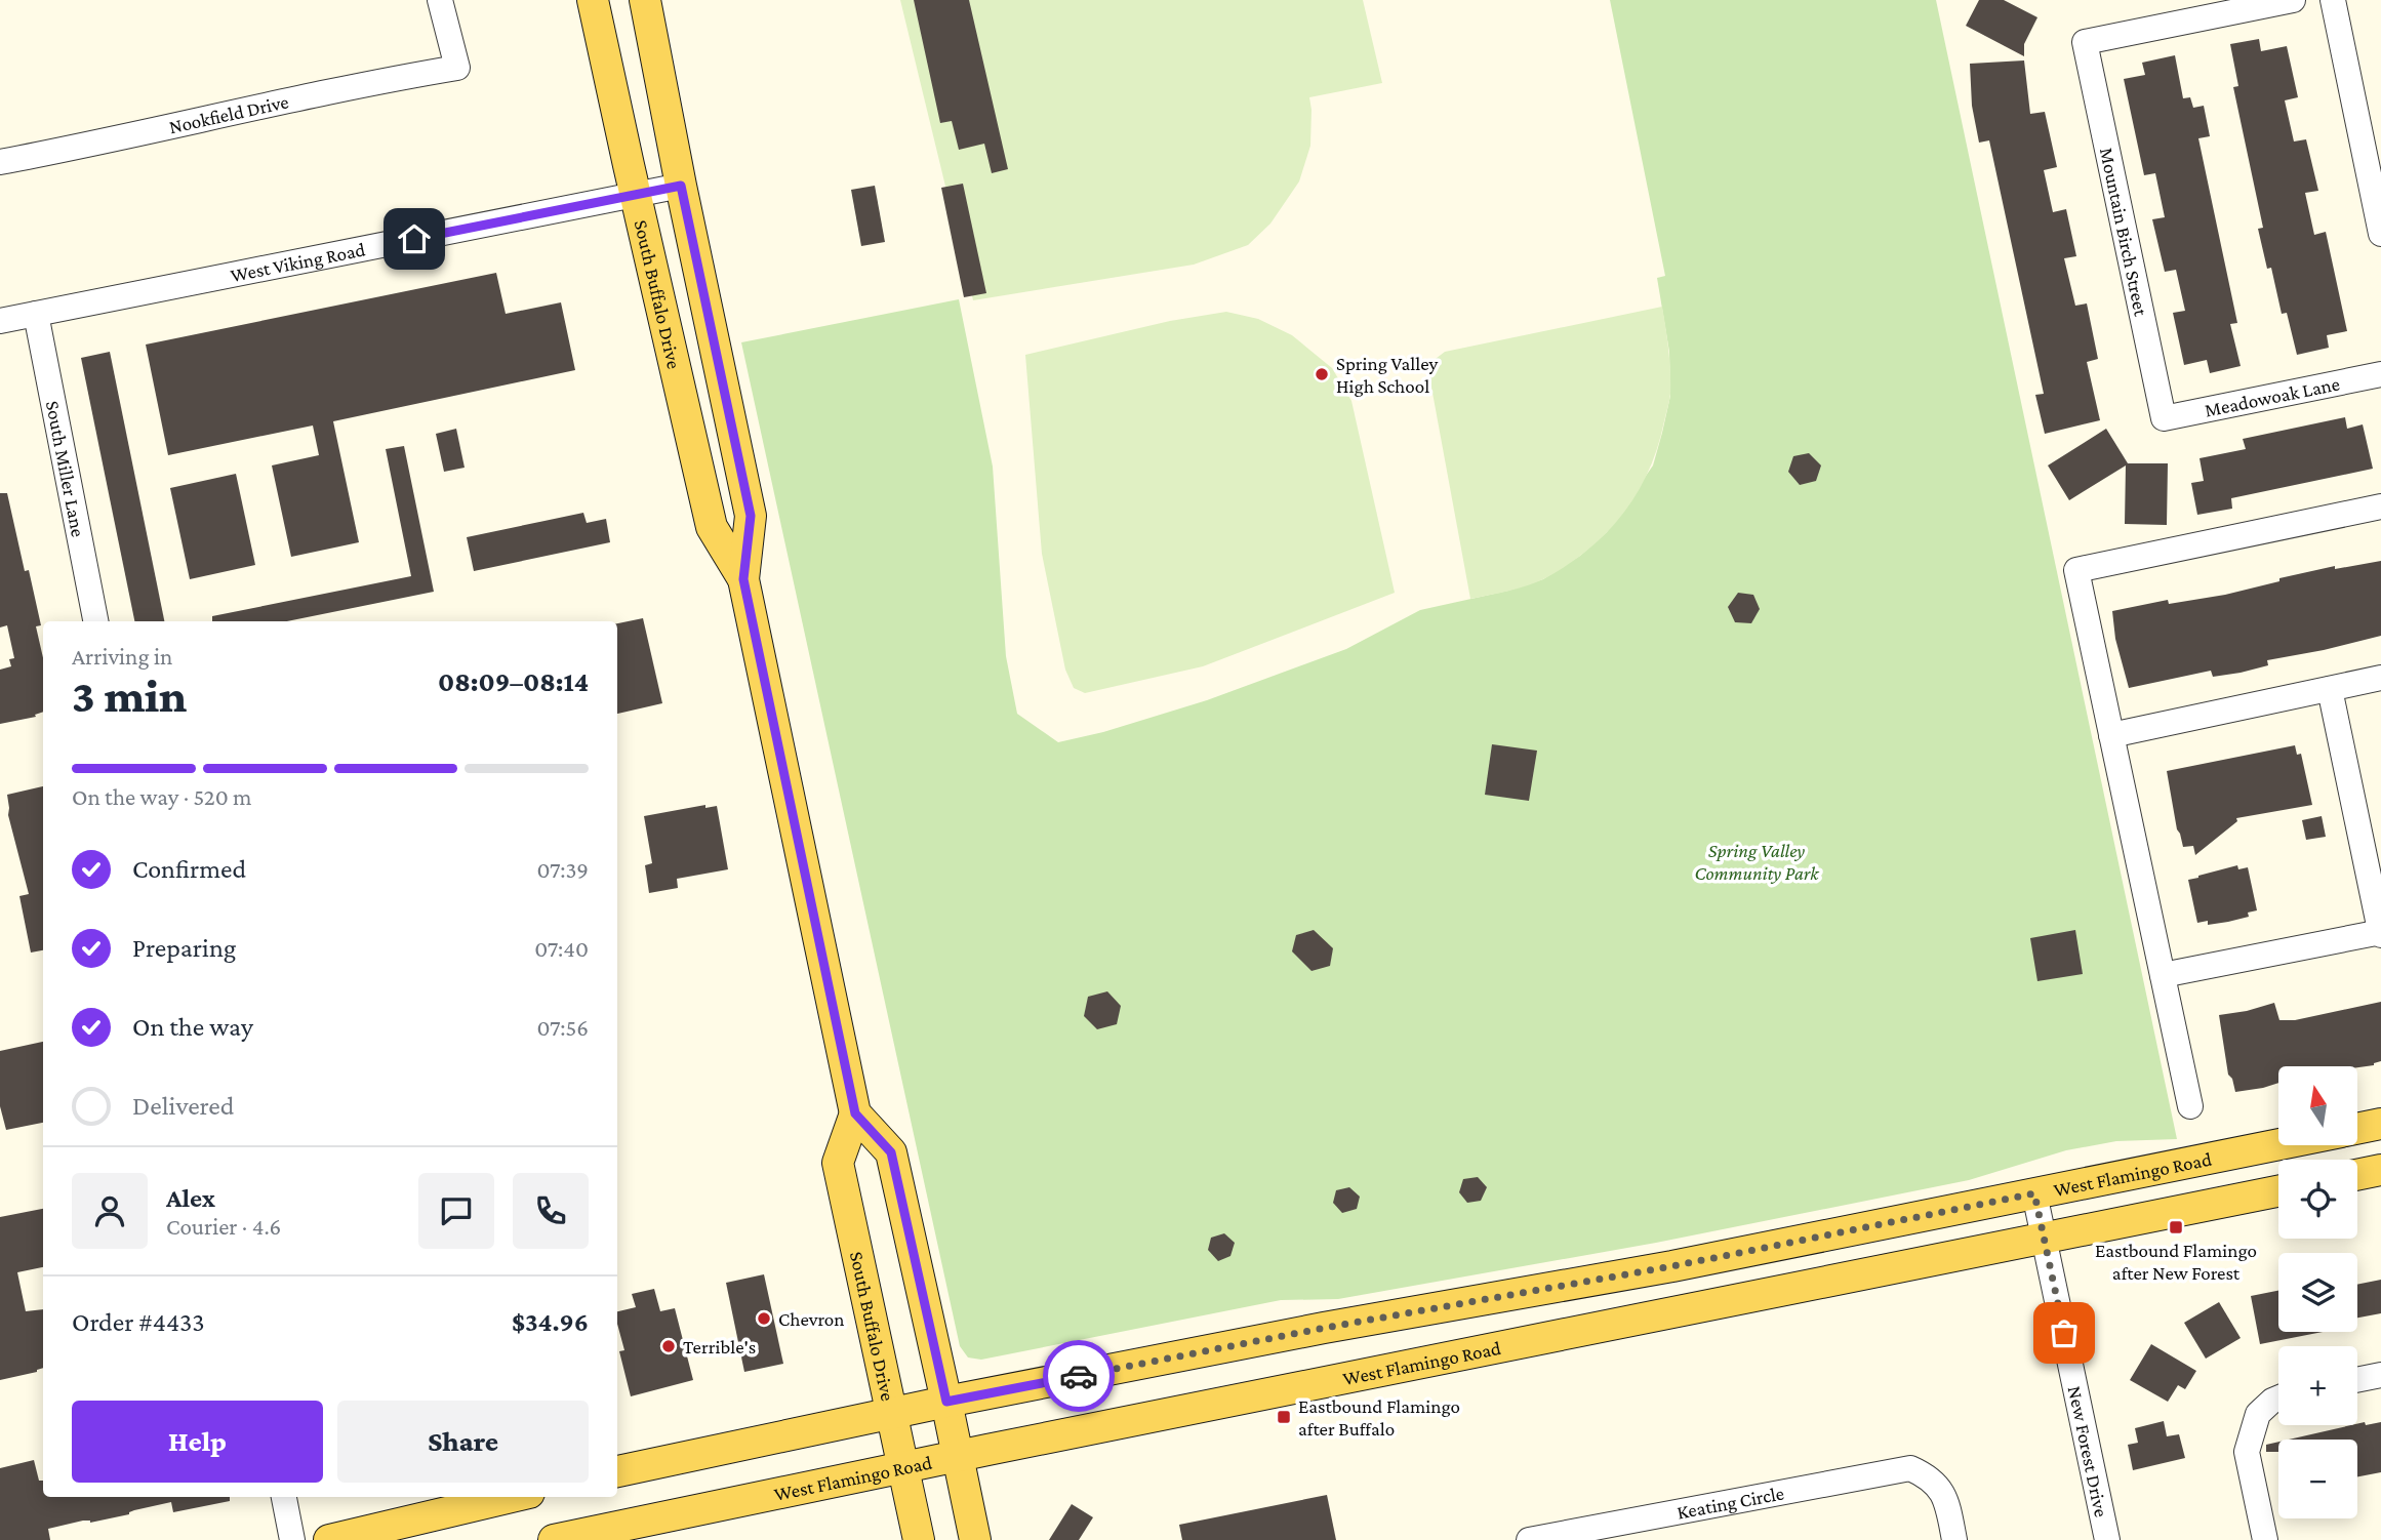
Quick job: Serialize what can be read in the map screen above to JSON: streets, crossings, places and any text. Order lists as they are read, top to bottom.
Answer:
{
  "streets": {
    "main road": ["South Buffalo Drive", "West Flamingo Road"],
    "street": [
      "Nookfield Drive",
      "Mountain Birch Street",
      "West Viking Road",
      "Meadowoak Lane",
      "South Miller Lane",
      "New Forest Drive",
      "Keating Circle"
    ]
  },
  "crossings": [
    ["Mountain Birch Street", "Meadowoak Lane"],
    ["West Viking Road", "South Buffalo Drive"],
    ["West Viking Road", "South Miller Lane"],
    ["South Buffalo Drive", "West Flamingo Road"],
    ["West Flamingo Road", "New Forest Drive"]
  ],
  "parks": ["Spring Valley Community Park"],
  "places": {
    "other": ["Spring Valley High School", "Chevron", "Terrible's"],
    "transit": ["Eastbound Flamingo after New Forest", "Eastbound Flamingo after Buffalo"]
  },
  "north": "top",
  "page": {
    "heading": ["3 min", "Arriving in", "08:09–08:14"],
    "panel": [
      "Alex",
      "Courier · 4.6",
      "Order #4433",
      "$34.96"
    ],
    "bar": "On the way · 520 m",
    "list": [
      ["Confirmed", "07:39"],
      ["Preparing", "07:40"],
      ["On the way", "07:56"],
      "Delivered"
    ],
    "map_buttons": ["+", "−"],
    "buttons": ["Help", "Share"]
  }
}
